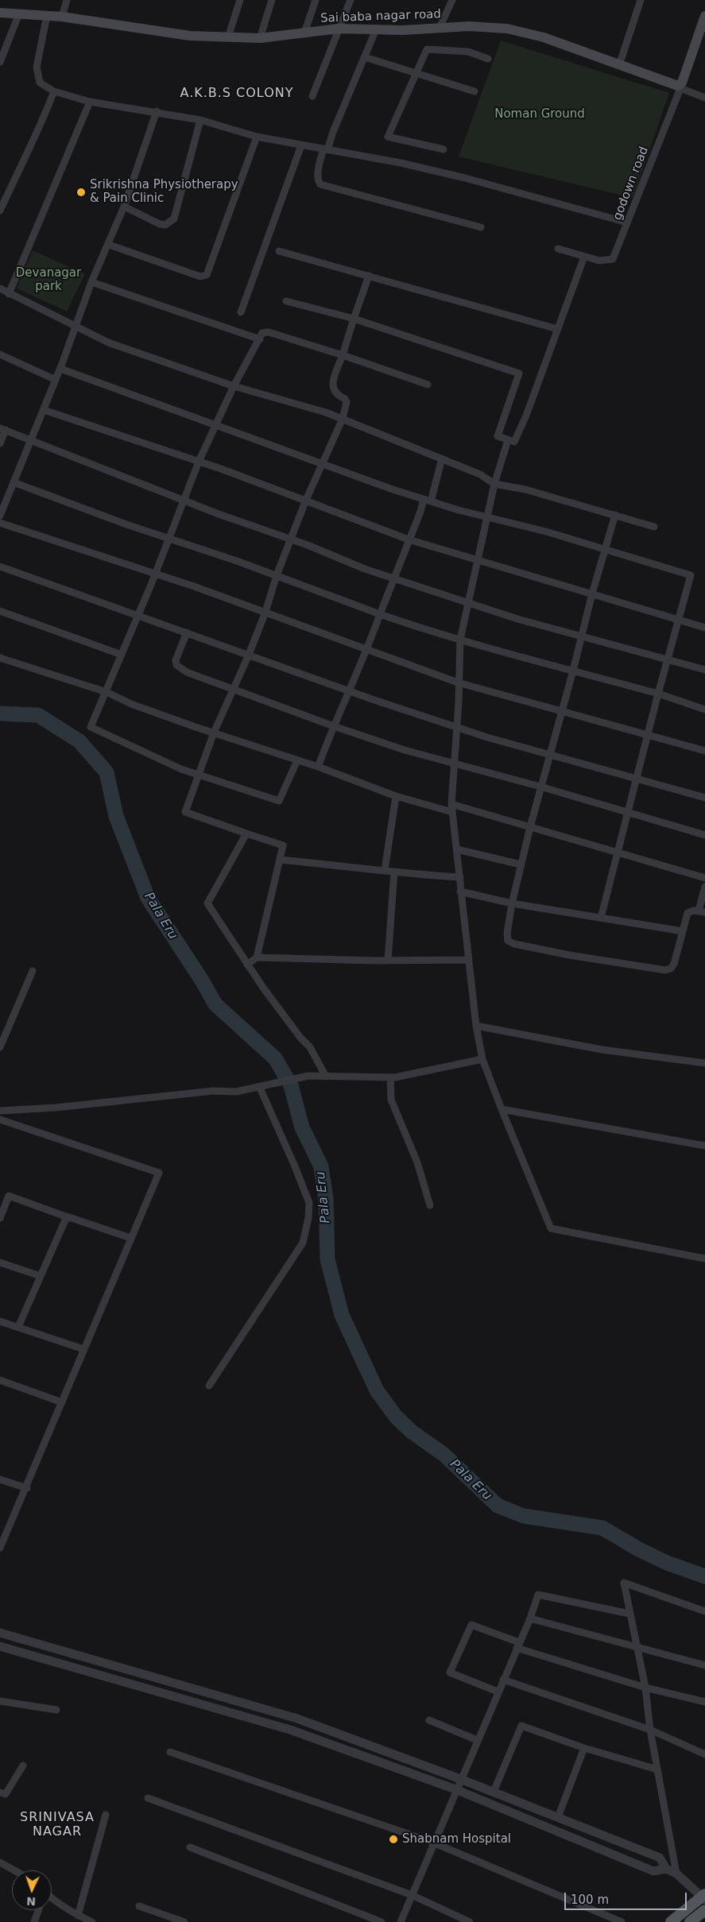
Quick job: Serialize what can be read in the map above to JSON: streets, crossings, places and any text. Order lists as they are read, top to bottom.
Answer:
{
  "streets": {
    "main road": ["Sai baba nagar road"],
    "street": ["godown road"]
  },
  "crossings": [
    ["Sai baba nagar road", "godown road"]
  ],
  "districts": ["A.K.B.S COLONY", "SRINIVASA NAGAR"],
  "water": ["Pala Eru"],
  "parks": ["Noman Ground", "Devanagar park"],
  "places": ["Srikrishna Physiotherapy & Pain Clinic", "Shabnam Hospital"],
  "scale_bar": "100 m",
  "north": "bottom"
}
